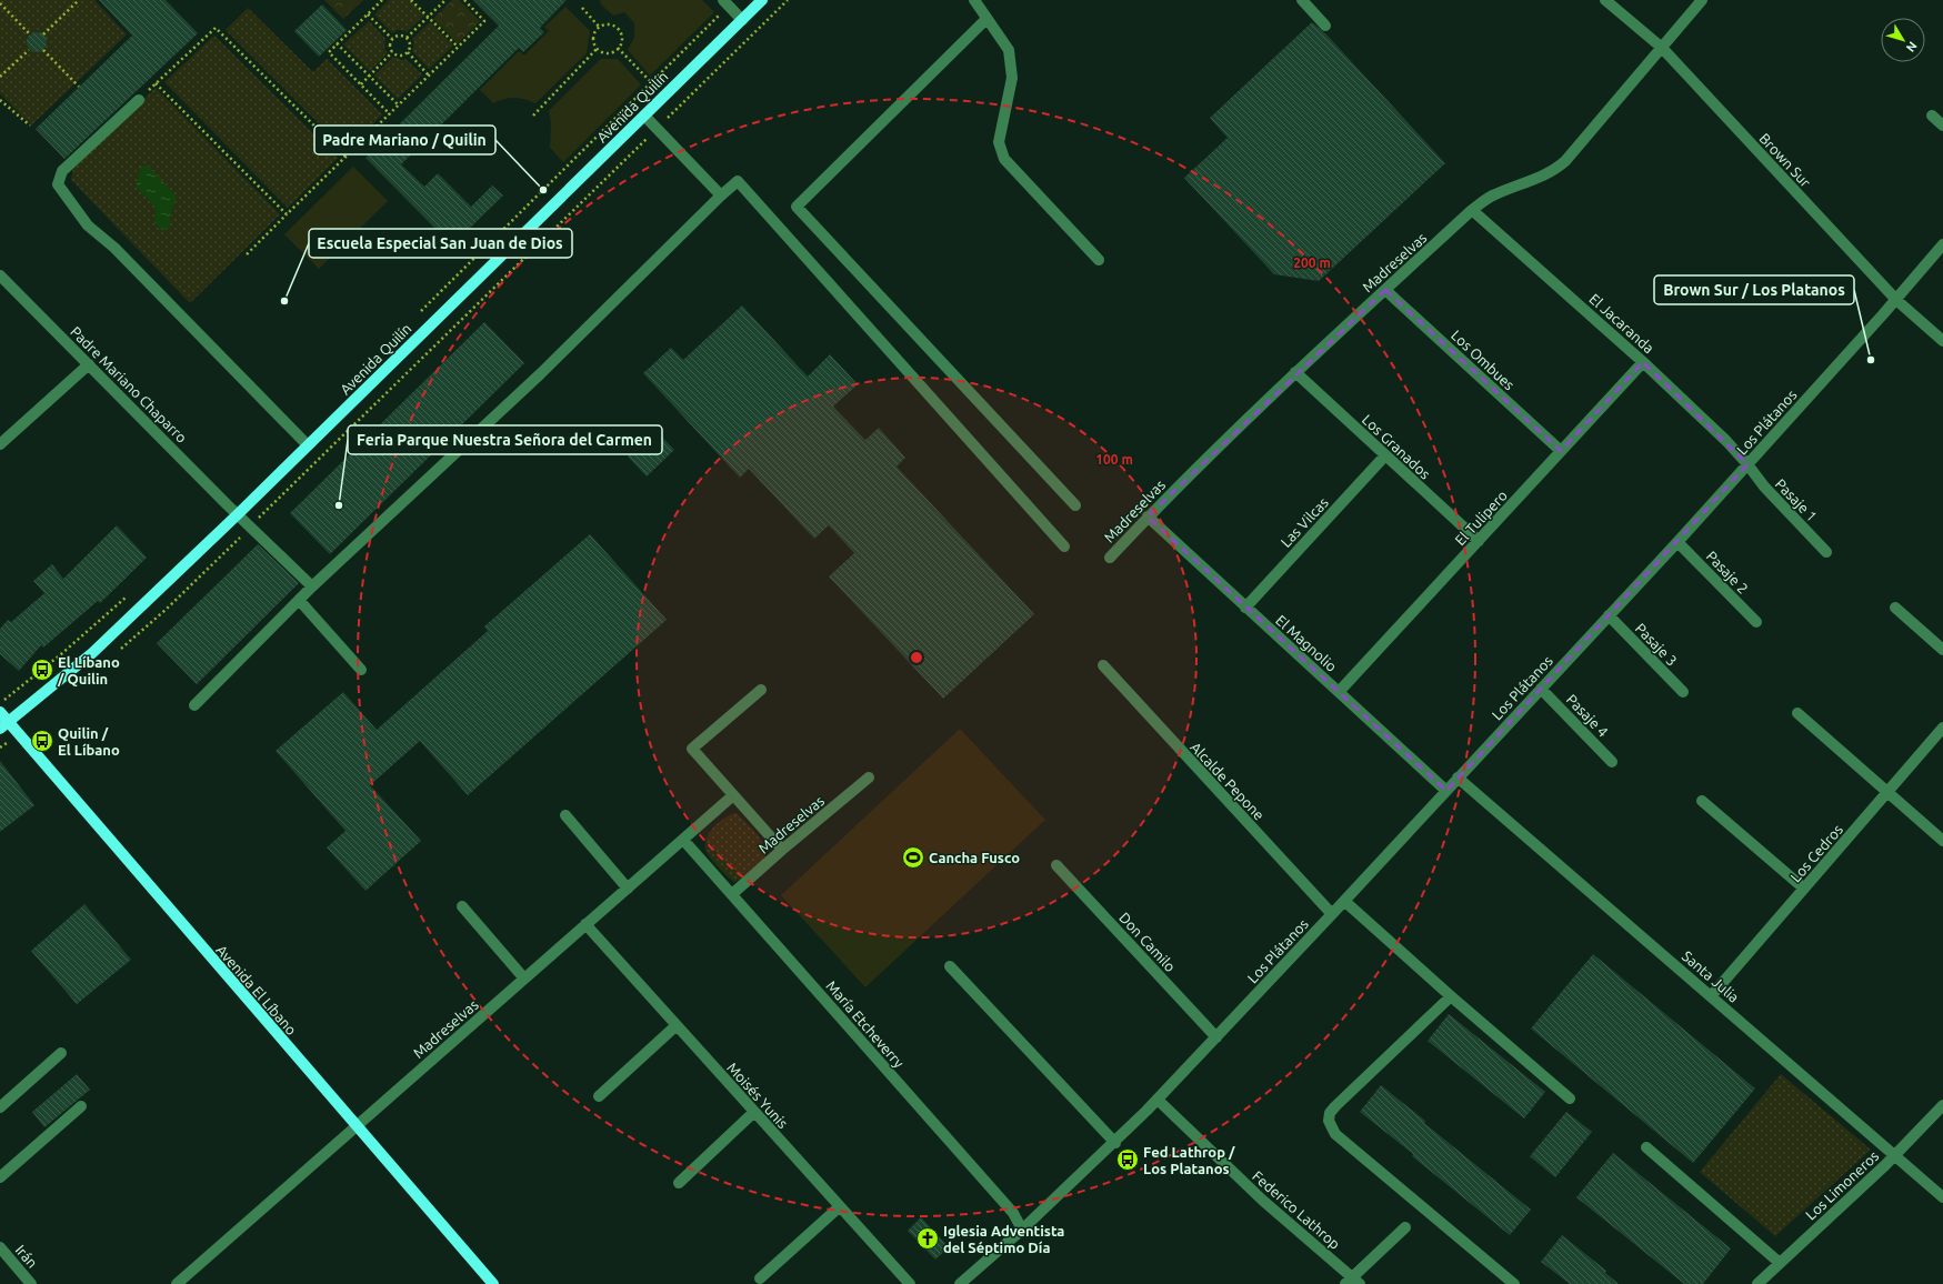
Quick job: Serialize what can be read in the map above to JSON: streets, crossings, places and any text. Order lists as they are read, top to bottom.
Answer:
{
  "streets": {
    "main road": ["Avenida Quilín", "Avenida El Líbano"],
    "street": [
      "Brown Sur",
      "Madreselvas",
      "El Jacaranda",
      "Los Ombues",
      "Padre Mariano Chaparro",
      "Los Plátanos",
      "Los Granados",
      "Pasaje 1",
      "El Tulipero",
      "Las Vilcas",
      "Pasaje 2",
      "El Magnolio",
      "Pasaje 3",
      "Pasaje 4",
      "Alcalde Pepone",
      "Los Cedros",
      "Don Camilo",
      "Santa Julia",
      "María Etcheverry",
      "Moisés Yunis",
      "Los Limoneros",
      "Federico Lathrop",
      "Irán"
    ]
  },
  "crossings": [
    ["Avenida Quilín", "Padre Mariano Chaparro"],
    ["Avenida Quilín", "Avenida El Líbano"],
    ["Brown Sur", "Madreselvas"],
    ["Brown Sur", "Los Plátanos"],
    ["Madreselvas", "El Jacaranda"],
    ["Madreselvas", "Los Ombues"],
    ["Madreselvas", "Los Granados"],
    ["Madreselvas", "El Magnolio"],
    ["Madreselvas", "Avenida El Líbano"],
    ["Madreselvas", "María Etcheverry"],
    ["Madreselvas", "Moisés Yunis"],
    ["El Jacaranda", "Los Plátanos"],
    ["El Jacaranda", "Pasaje 1"],
    ["El Jacaranda", "El Tulipero"],
    ["Los Ombues", "El Tulipero"],
    ["Los Plátanos", "Pasaje 1"],
    ["Los Plátanos", "Pasaje 2"],
    ["Los Plátanos", "El Magnolio"],
    ["Los Plátanos", "Pasaje 3"],
    ["Los Plátanos", "Pasaje 4"],
    ["Los Plátanos", "Alcalde Pepone"],
    ["Los Plátanos", "Don Camilo"],
    ["Los Plátanos", "Santa Julia"],
    ["Los Plátanos", "María Etcheverry"],
    ["Los Plátanos", "Federico Lathrop"],
    ["Los Granados", "El Tulipero"],
    ["Los Granados", "Las Vilcas"],
    ["El Tulipero", "El Magnolio"],
    ["Las Vilcas", "El Magnolio"],
    ["Los Cedros", "Santa Julia"],
    ["Santa Julia", "Los Limoneros"]
  ],
  "places": {
    "other": [
      "Padre Mariano / Quilin",
      "Escuela Especial San Juan de Dios",
      "Brown Sur / Los Platanos",
      "Feria Parque Nuestra Señora del Carmen"
    ],
    "bus stop": ["El Líbano / Quilin", "Quilin / El Líbano", "Fed Lathrop / Los Platanos"],
    "sports": ["Cancha Fusco"],
    "church": ["Iglesia Adventista del Séptimo Día"]
  },
  "north": "bottom right",
  "rings": ["200 m", "100 m"]
}
